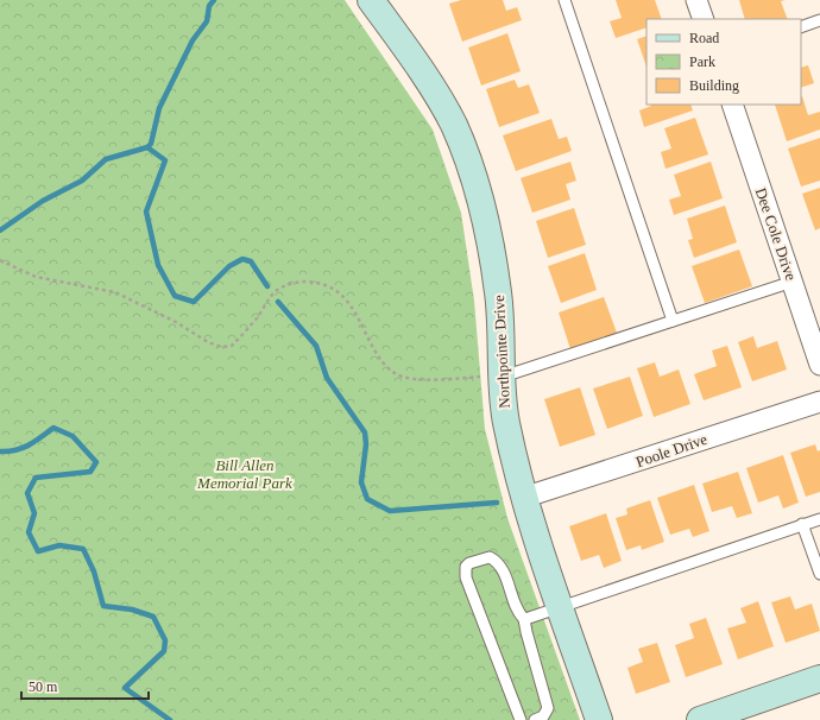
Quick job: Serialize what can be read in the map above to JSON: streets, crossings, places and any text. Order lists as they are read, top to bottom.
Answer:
{
  "streets": {
    "street": ["Dee Cole Drive", "Northpointe Drive", "Poole Drive"]
  },
  "crossings": [
    ["Northpointe Drive", "Poole Drive"]
  ],
  "parks": ["Bill Allen Memorial Park"],
  "legend": ["Road", "Park", "Building"],
  "scale_bar": "50 m"
}
